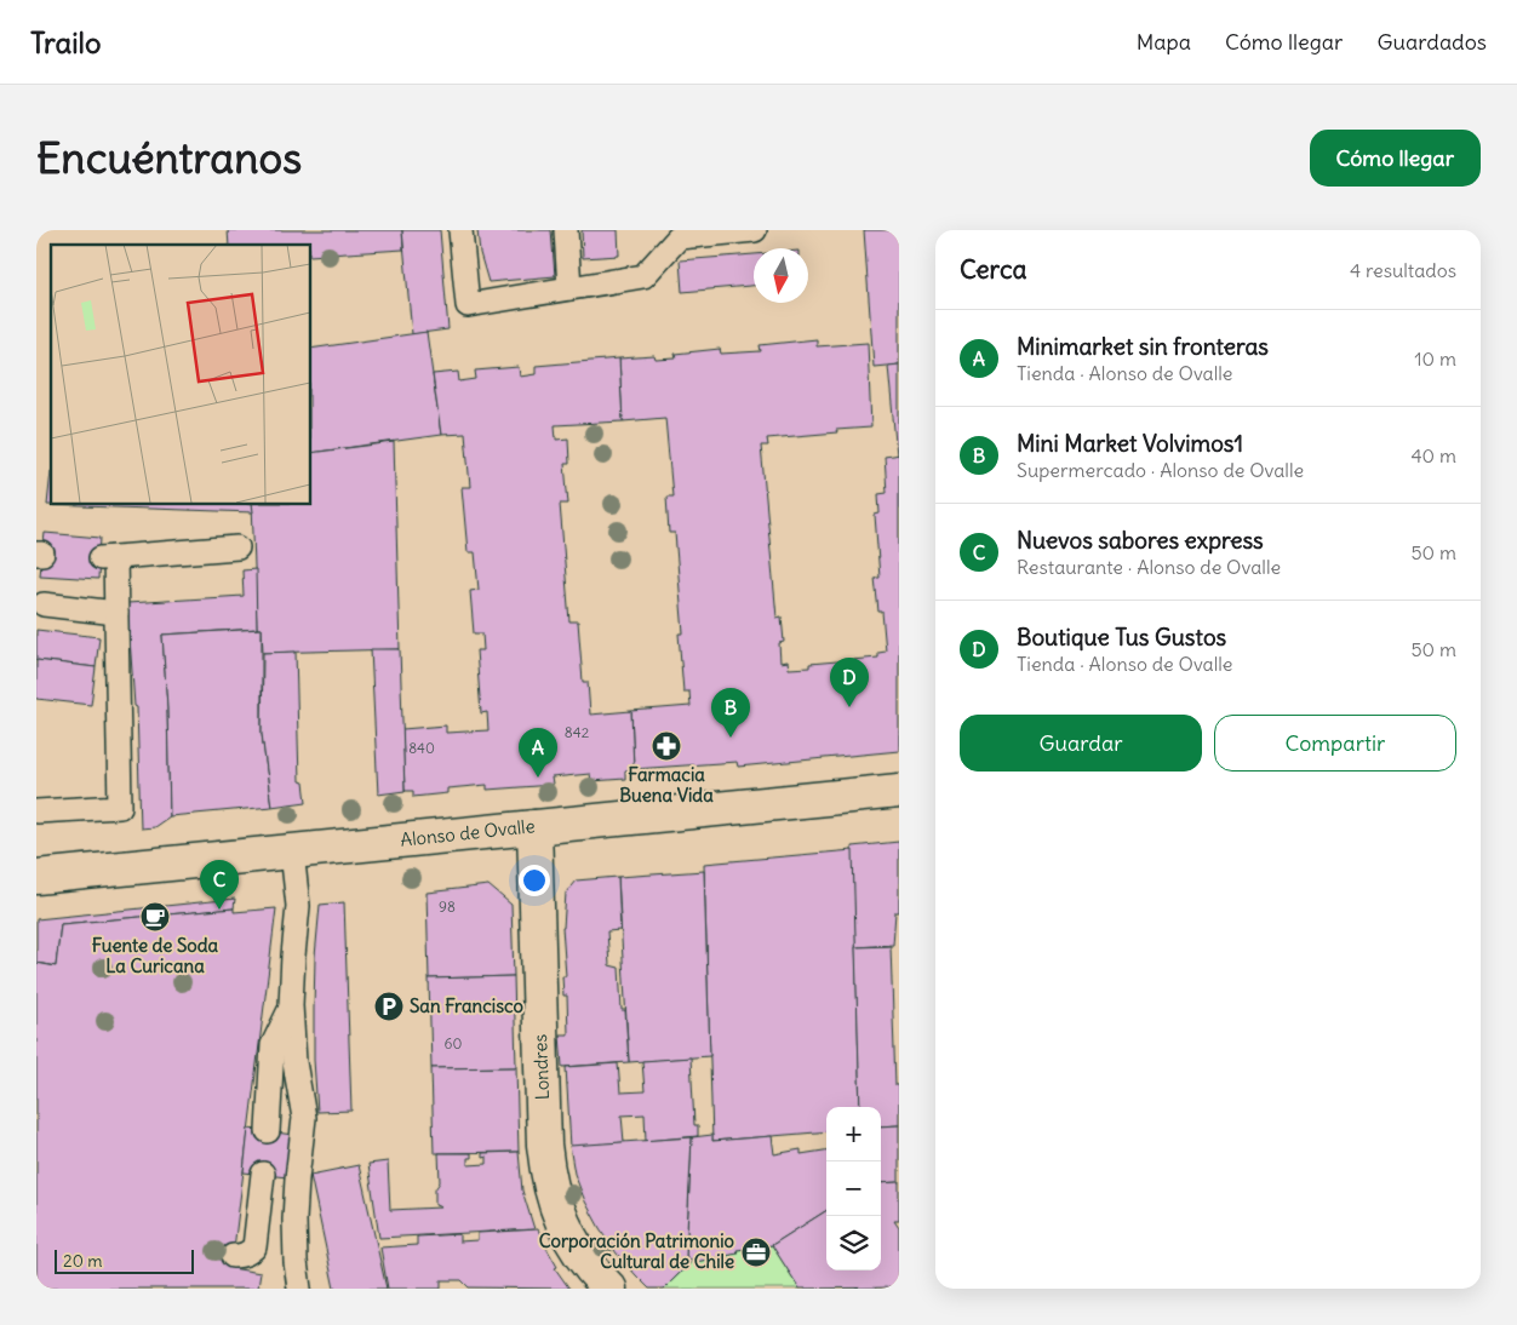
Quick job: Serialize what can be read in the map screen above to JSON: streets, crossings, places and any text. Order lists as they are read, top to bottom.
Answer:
{
  "streets": {
    "street": ["Alonso de Ovalle", "Londres"]
  },
  "crossings": [
    ["Alonso de Ovalle", "Londres"]
  ],
  "places": {
    "pharmacy": ["Farmacia Buena Vida"],
    "cafe": ["Fuente de Soda La Curicana"],
    "parking": ["San Francisco"],
    "office": ["Corporación Patrimonio Cultural de Chile"]
  },
  "house_numbers": [
    "842",
    "840",
    "98",
    "60"
  ],
  "scale_bar": "20 m",
  "north": "bottom",
  "page": {
    "header": "Trailo",
    "nav": ["Mapa", "Cómo llegar", "Guardados"],
    "buttons": [
      "Cómo llegar",
      ["Guardar", "Compartir"]
    ],
    "title": "Encuéntranos",
    "heading": ["Cerca", "4 resultados"],
    "list": [
      {
        "mark": "A",
        "name": "Minimarket sin fronteras",
        "note": "Tienda · Alonso de Ovalle",
        "value": "10 m"
      },
      {
        "mark": "B",
        "name": "Mini Market Volvimos1",
        "note": "Supermercado · Alonso de Ovalle",
        "value": "40 m"
      },
      {
        "mark": "C",
        "name": "Nuevos sabores express",
        "note": "Restaurante · Alonso de Ovalle",
        "value": "50 m"
      },
      {
        "mark": "D",
        "name": "Boutique Tus Gustos",
        "note": "Tienda · Alonso de Ovalle",
        "value": "50 m"
      }
    ],
    "pins": [
      "D",
      "B",
      "A",
      "C"
    ],
    "map_buttons": ["+", "−"],
    "scale": "20 m"
  }
}
